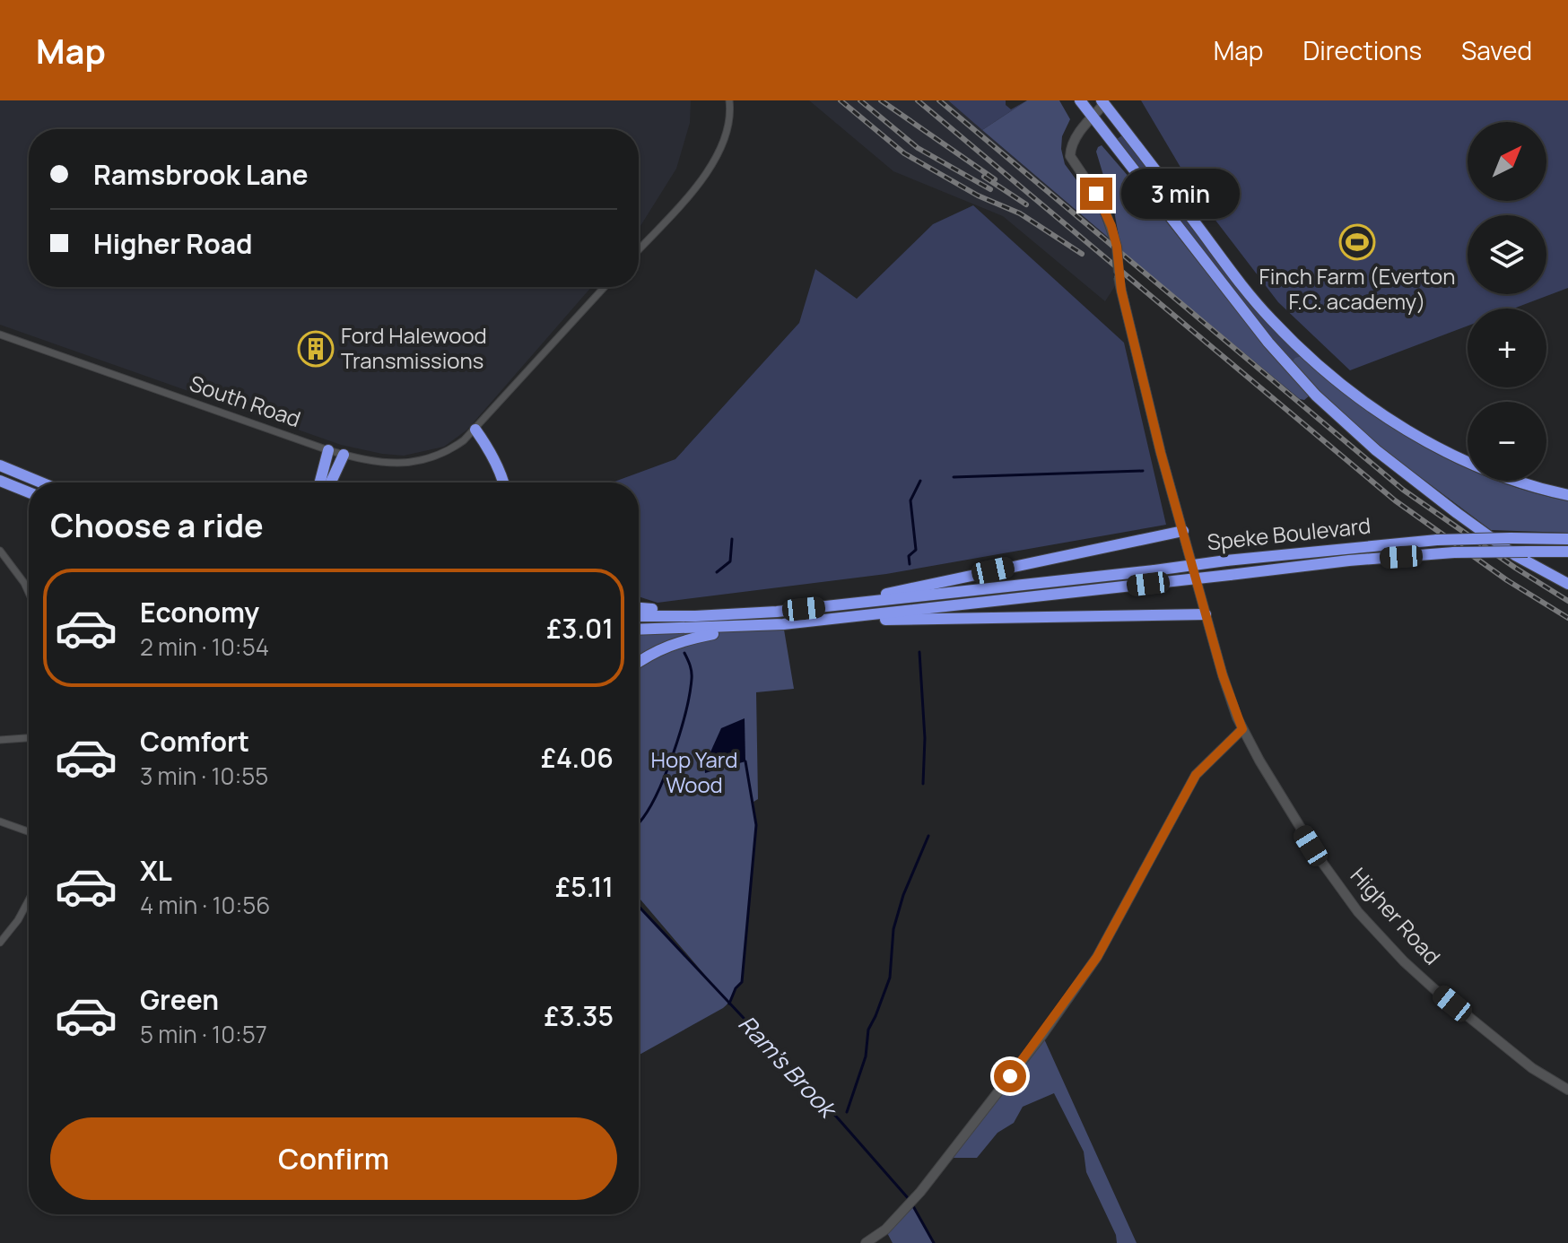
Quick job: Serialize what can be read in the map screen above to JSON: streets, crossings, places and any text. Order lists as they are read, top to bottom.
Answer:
{
  "streets": {
    "highway": ["Speke Boulevard", "Higher Road"],
    "street": ["South Road"]
  },
  "water": ["Ram's Brook"],
  "parks": ["Hop Yard Wood"],
  "places": {
    "sports": ["Finch Farm (Everton F.C. academy)"],
    "building": ["Ford Halewood Transmissions"]
  },
  "north": "top right",
  "page": {
    "header": "Map",
    "nav": ["Map", "Directions", "Saved"],
    "map_buttons": ["+", "−"],
    "banner": ["Ramsbrook Lane", "Higher Road"],
    "bubble": "3 min",
    "heading": "Choose a ride",
    "list": [
      {
        "name": "Economy",
        "note": "2 min · 10:54",
        "value": "£3.01"
      },
      {
        "name": "Comfort",
        "note": "3 min · 10:55",
        "value": "£4.06"
      },
      {
        "name": "XL",
        "note": "4 min · 10:56",
        "value": "£5.11"
      },
      {
        "name": "Green",
        "note": "5 min · 10:57",
        "value": "£3.35"
      }
    ],
    "buttons": "Confirm"
  }
}
